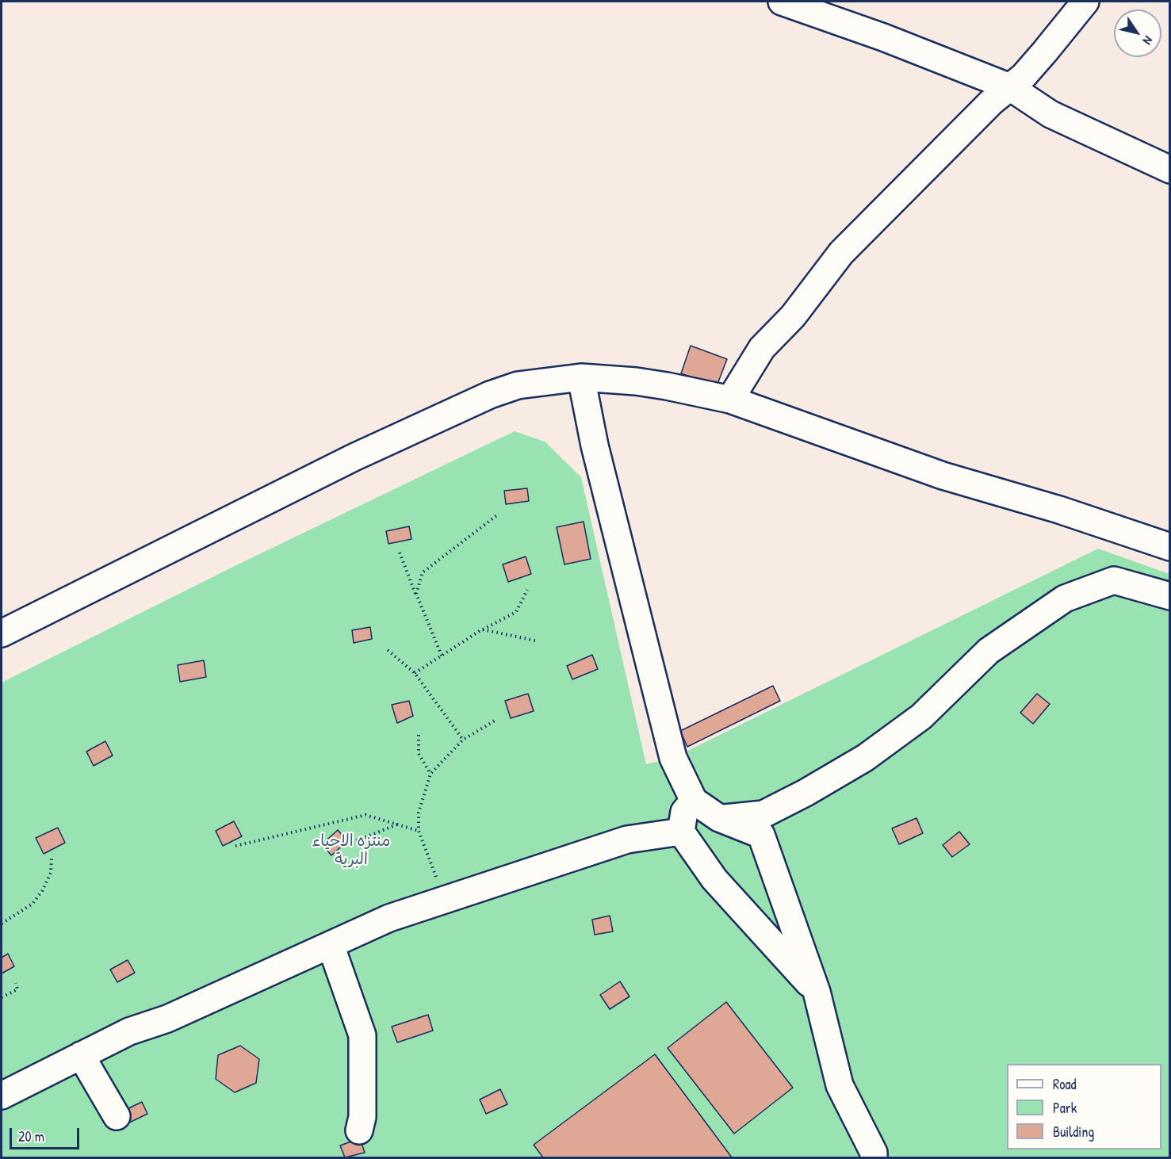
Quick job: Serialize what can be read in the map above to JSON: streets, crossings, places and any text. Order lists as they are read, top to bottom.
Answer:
{
  "parks": ["منتزه الاحياء البرية"],
  "legend": ["Road", "Park", "Building"],
  "scale_bar": "20 m",
  "north": "bottom right"
}
